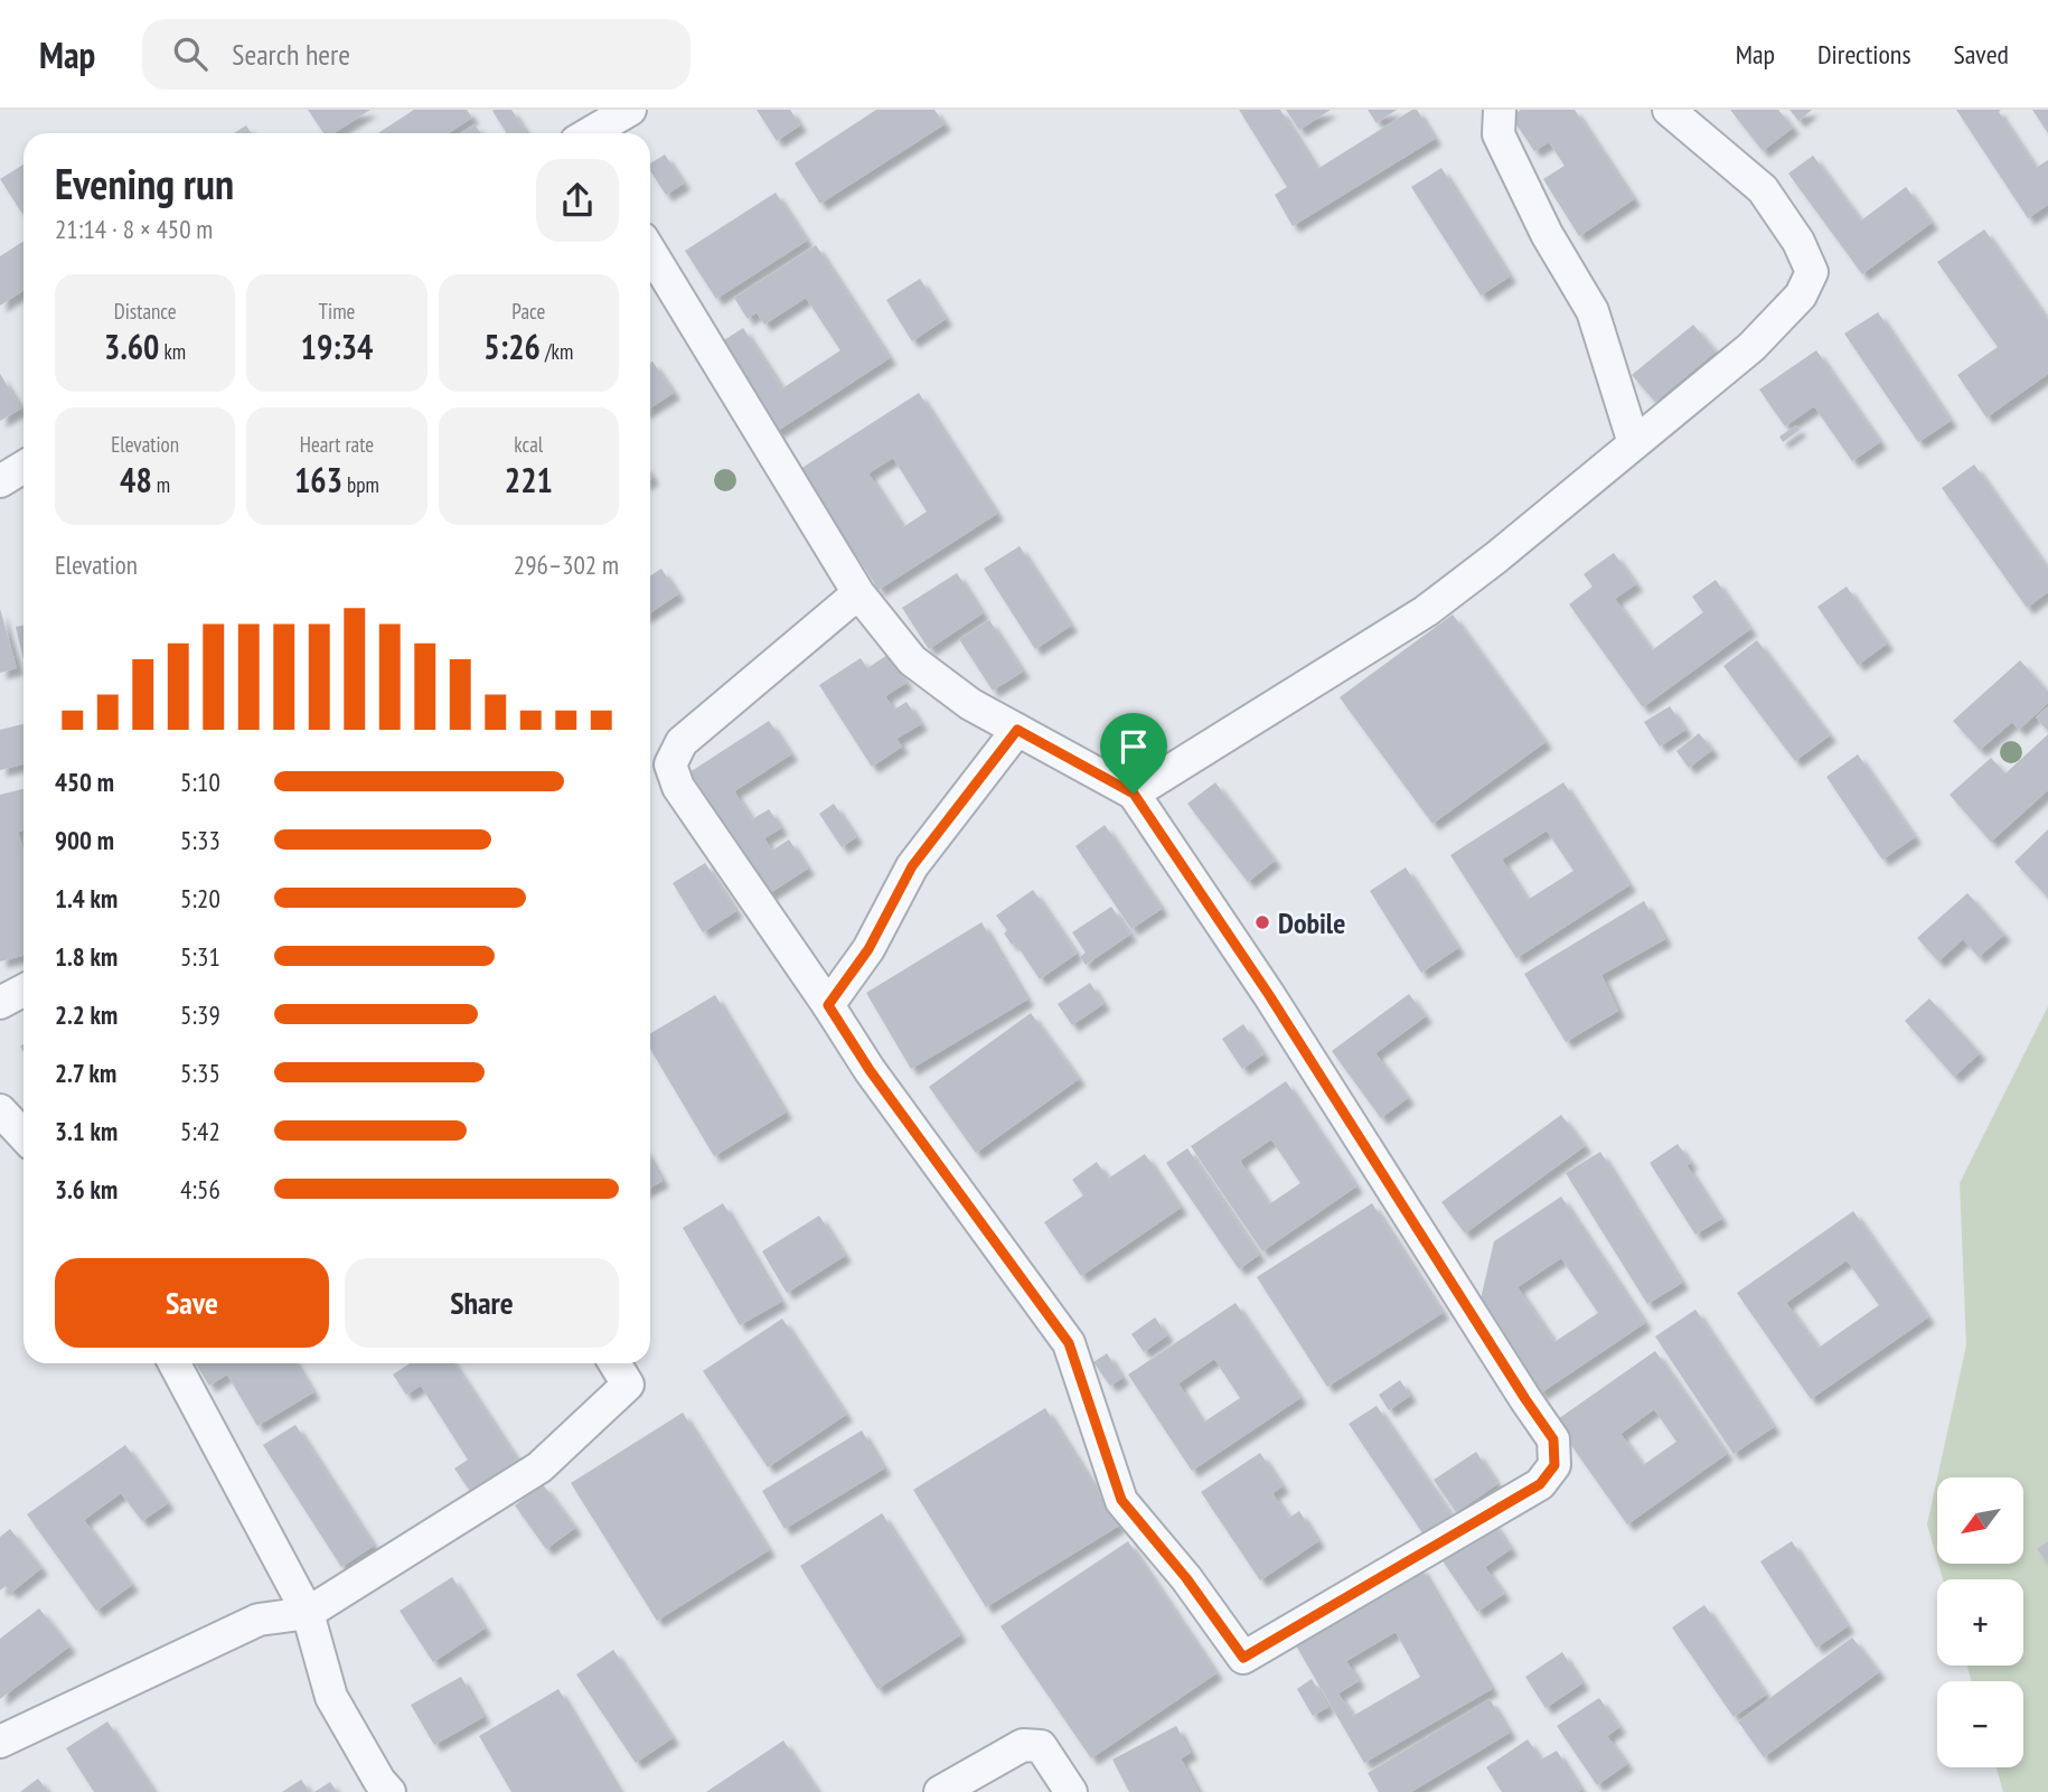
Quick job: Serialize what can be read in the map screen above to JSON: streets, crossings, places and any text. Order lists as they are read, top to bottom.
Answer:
{
  "places": ["Dobile"],
  "north": "bottom left",
  "page": {
    "header": "Map",
    "search": "Search here",
    "nav": ["Map", "Directions", "Saved"],
    "heading": ["Evening run", "21:14 · 8 × 450 m"],
    "stats": [
      ["Distance", "3.60 km"],
      ["Time", "19:34"],
      ["Pace", "5:26 /km"],
      ["Elevation", "48 m"],
      ["Heart rate", "163 bpm"],
      ["kcal", "221"]
    ],
    "chart": ["Elevation", "296–302 m"],
    "list": [
      {
        "name": "450 m",
        "note": "5:10"
      },
      {
        "name": "900 m",
        "note": "5:33"
      },
      {
        "name": "1.4 km",
        "note": "5:20"
      },
      {
        "name": "1.8 km",
        "note": "5:31"
      },
      {
        "name": "2.2 km",
        "note": "5:39"
      },
      {
        "name": "2.7 km",
        "note": "5:35"
      },
      {
        "name": "3.1 km",
        "note": "5:42"
      },
      {
        "name": "3.6 km",
        "note": "4:56"
      }
    ],
    "buttons": ["Save", "Share"],
    "map_buttons": ["+", "−"]
  }
}
